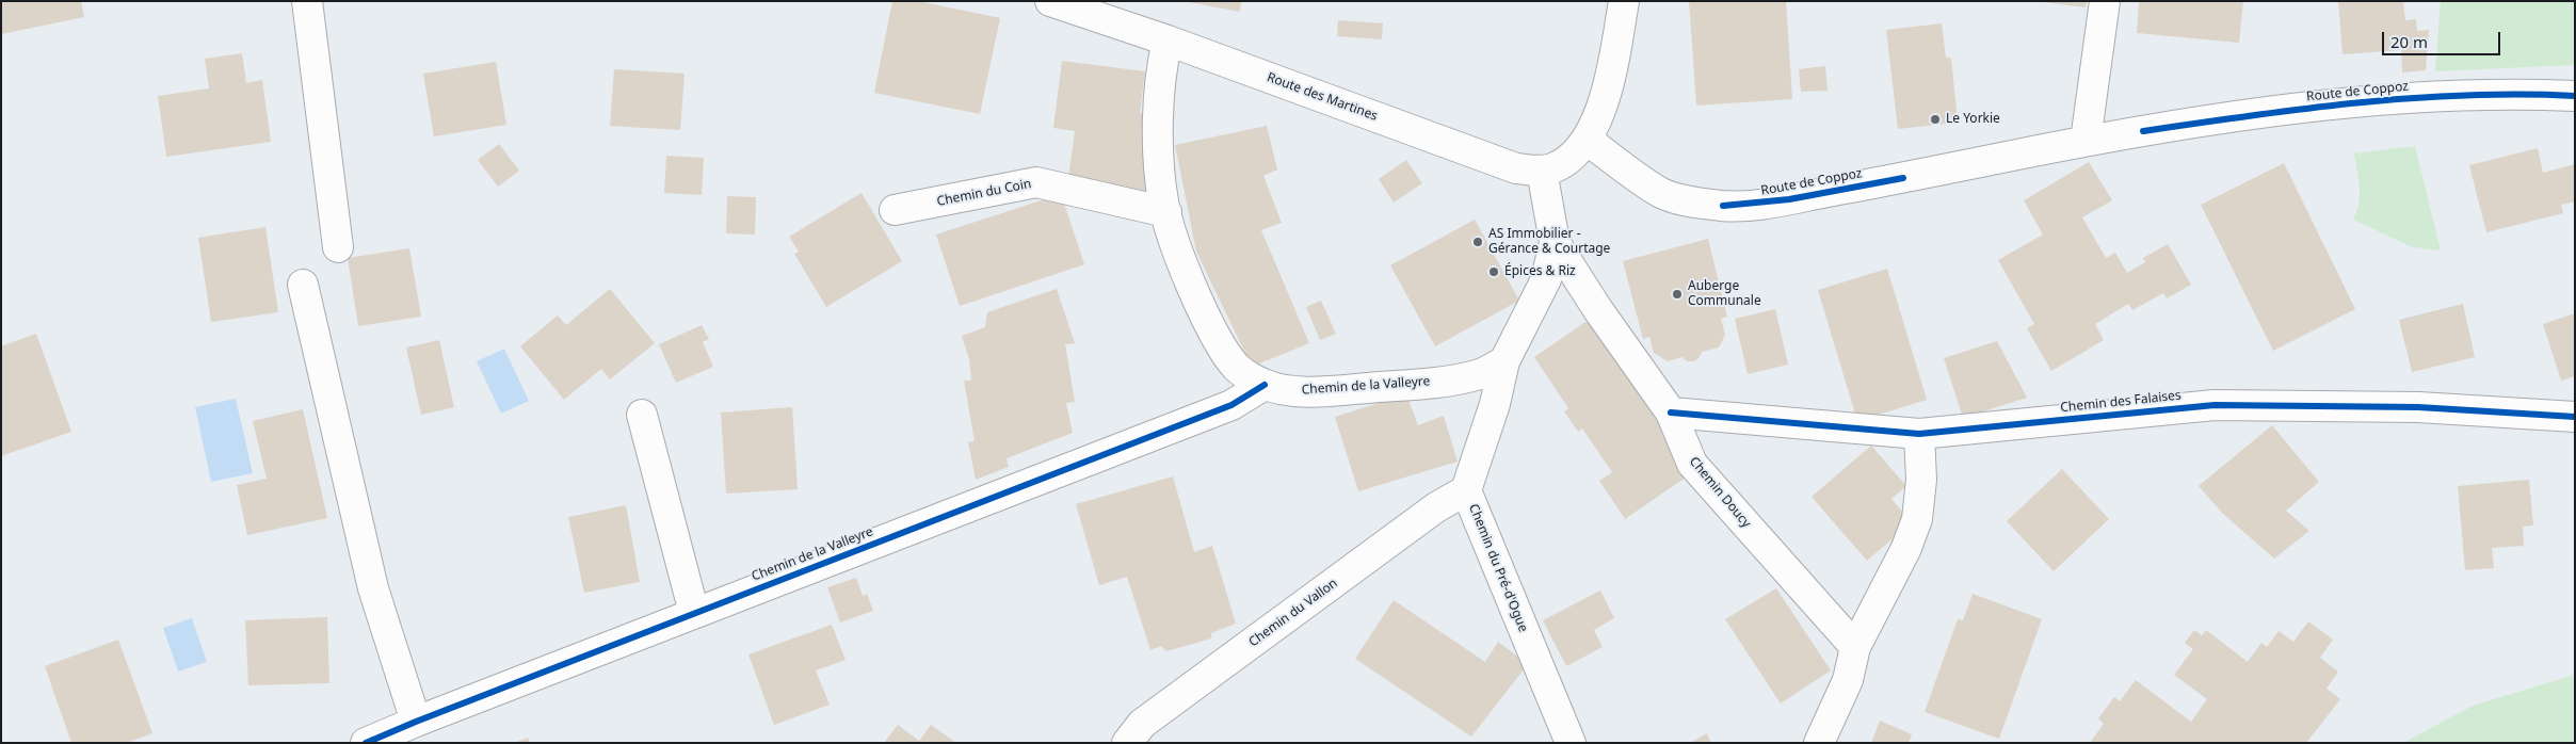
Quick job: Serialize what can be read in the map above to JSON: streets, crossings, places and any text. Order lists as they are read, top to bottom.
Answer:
{
  "streets": {
    "street": [
      "Route de Coppoz",
      "Route des Martines",
      "Chemin du Coin",
      "Chemin de la Valleyre",
      "Chemin des Falaises",
      "Chemin Doucy",
      "Chemin du Pré-d'Ogue",
      "Chemin du Vallon"
    ]
  },
  "crossings": [
    ["Route de Coppoz", "Route des Martines"],
    ["Chemin de la Valleyre", "Chemin du Pré-d'Ogue"],
    ["Chemin des Falaises", "Chemin Doucy"],
    ["Chemin Doucy", "Chemin du Pré-d'Ogue"],
    ["Chemin du Pré-d'Ogue", "Chemin du Vallon"]
  ],
  "places": [
    "Le Yorkie",
    "AS Immobilier - Gérance & Courtage",
    "Épices & Riz",
    "Auberge Communale"
  ],
  "scale_bar": "20 m"
}
